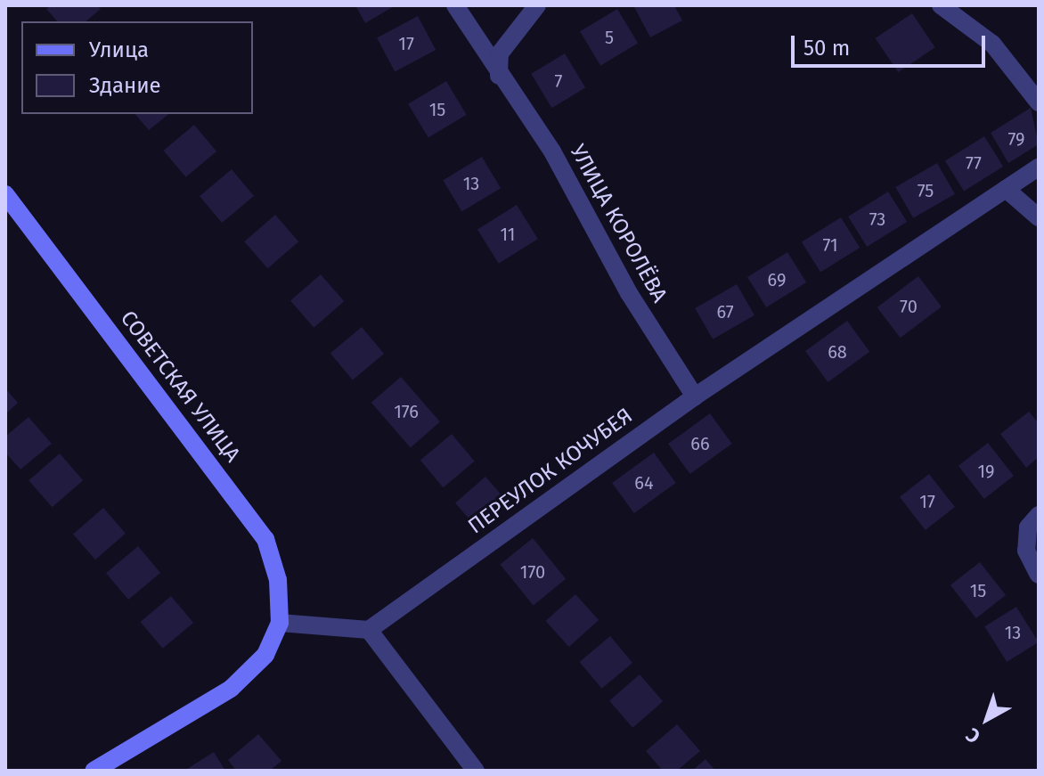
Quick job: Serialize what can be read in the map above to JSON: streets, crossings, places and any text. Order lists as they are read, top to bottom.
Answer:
{
  "streets": {
    "main road": ["СОВЕТСКАЯ УЛИЦА"],
    "street": ["УЛИЦА КОРОЛЁВА", "ПЕРЕУЛОК КОЧУБЕЯ"]
  },
  "crossings": [
    ["УЛИЦА КОРОЛЁВА", "ПЕРЕУЛОК КОЧУБЕЯ"]
  ],
  "house_numbers": [
    "5",
    "17",
    "7",
    "15",
    "79",
    "77",
    "13",
    "75",
    "73",
    "11",
    "71",
    "69",
    "70",
    "67",
    "68",
    "176",
    "66",
    "19",
    "64",
    "17",
    "170",
    "15",
    "13"
  ],
  "legend": ["Улица", "Здание"],
  "scale_bar": "50 m",
  "north": "bottom left"
}
